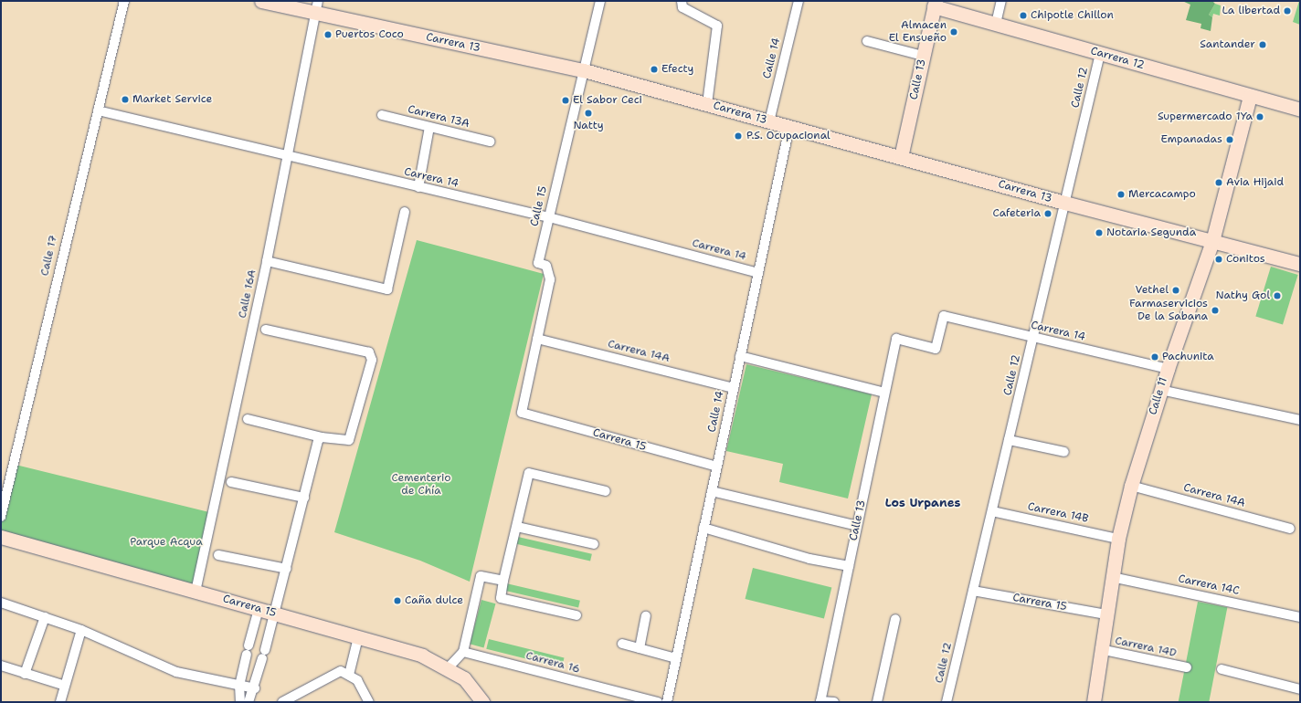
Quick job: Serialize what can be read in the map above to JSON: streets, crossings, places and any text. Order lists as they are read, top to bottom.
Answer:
{
  "streets": {
    "main road": [
      "Carrera 13",
      "Carrera 12",
      "Calle 13",
      "Calle 11",
      "Carrera 15"
    ],
    "street": [
      "Calle 14",
      "Calle 12",
      "Carrera 13A",
      "Carrera 14",
      "Calle 15",
      "Calle 17",
      "Calle 16A",
      "Carrera 14A",
      "Carrera 14B",
      "Carrera 14C",
      "Carrera 14D",
      "Carrera 16"
    ]
  },
  "crossings": [
    ["Carrera 13", "Calle 14"],
    ["Carrera 13", "Calle 13"],
    ["Carrera 13", "Calle 12"],
    ["Carrera 13", "Calle 15"],
    ["Carrera 13", "Calle 16A"],
    ["Carrera 13", "Calle 11"],
    ["Calle 14", "Carrera 14"],
    ["Calle 14", "Carrera 14A"],
    ["Calle 14", "Carrera 15"],
    ["Carrera 12", "Calle 13"],
    ["Carrera 12", "Calle 12"],
    ["Carrera 12", "Calle 11"],
    ["Calle 13", "Carrera 14"],
    ["Calle 12", "Carrera 14"],
    ["Calle 12", "Carrera 15"],
    ["Calle 12", "Carrera 14B"],
    ["Carrera 14", "Calle 15"],
    ["Carrera 14", "Calle 17"],
    ["Carrera 14", "Calle 16A"],
    ["Carrera 14", "Calle 11"],
    ["Calle 15", "Carrera 14A"],
    ["Calle 15", "Carrera 15"],
    ["Calle 16A", "Carrera 15"],
    ["Carrera 14A", "Calle 11"],
    ["Calle 11", "Carrera 15"],
    ["Calle 11", "Carrera 14B"],
    ["Calle 11", "Carrera 14C"],
    ["Calle 11", "Carrera 14D"]
  ],
  "districts": ["Los Urpanes"],
  "parks": ["Cementerio de Chía", "Parque Acqua"],
  "places": [
    "La libertad",
    "Chipotle Chillon",
    "Almacen El Ensueño",
    "Puertos Coco",
    "Santander",
    "Efecty",
    "Market Service",
    "El Sabor Ceci",
    "Natty",
    "Supermercado 1Ya",
    "P.S. Ocupacional",
    "Empanadas",
    "Avia Hijaid",
    "Mercacampo",
    "Cafeteria",
    "Notaria Segunda",
    "Conitos",
    "Vethel",
    "Nathy Gol",
    "Farmaservicios De la Sabana",
    "Pachunita",
    "Caña dulce"
  ]
}
